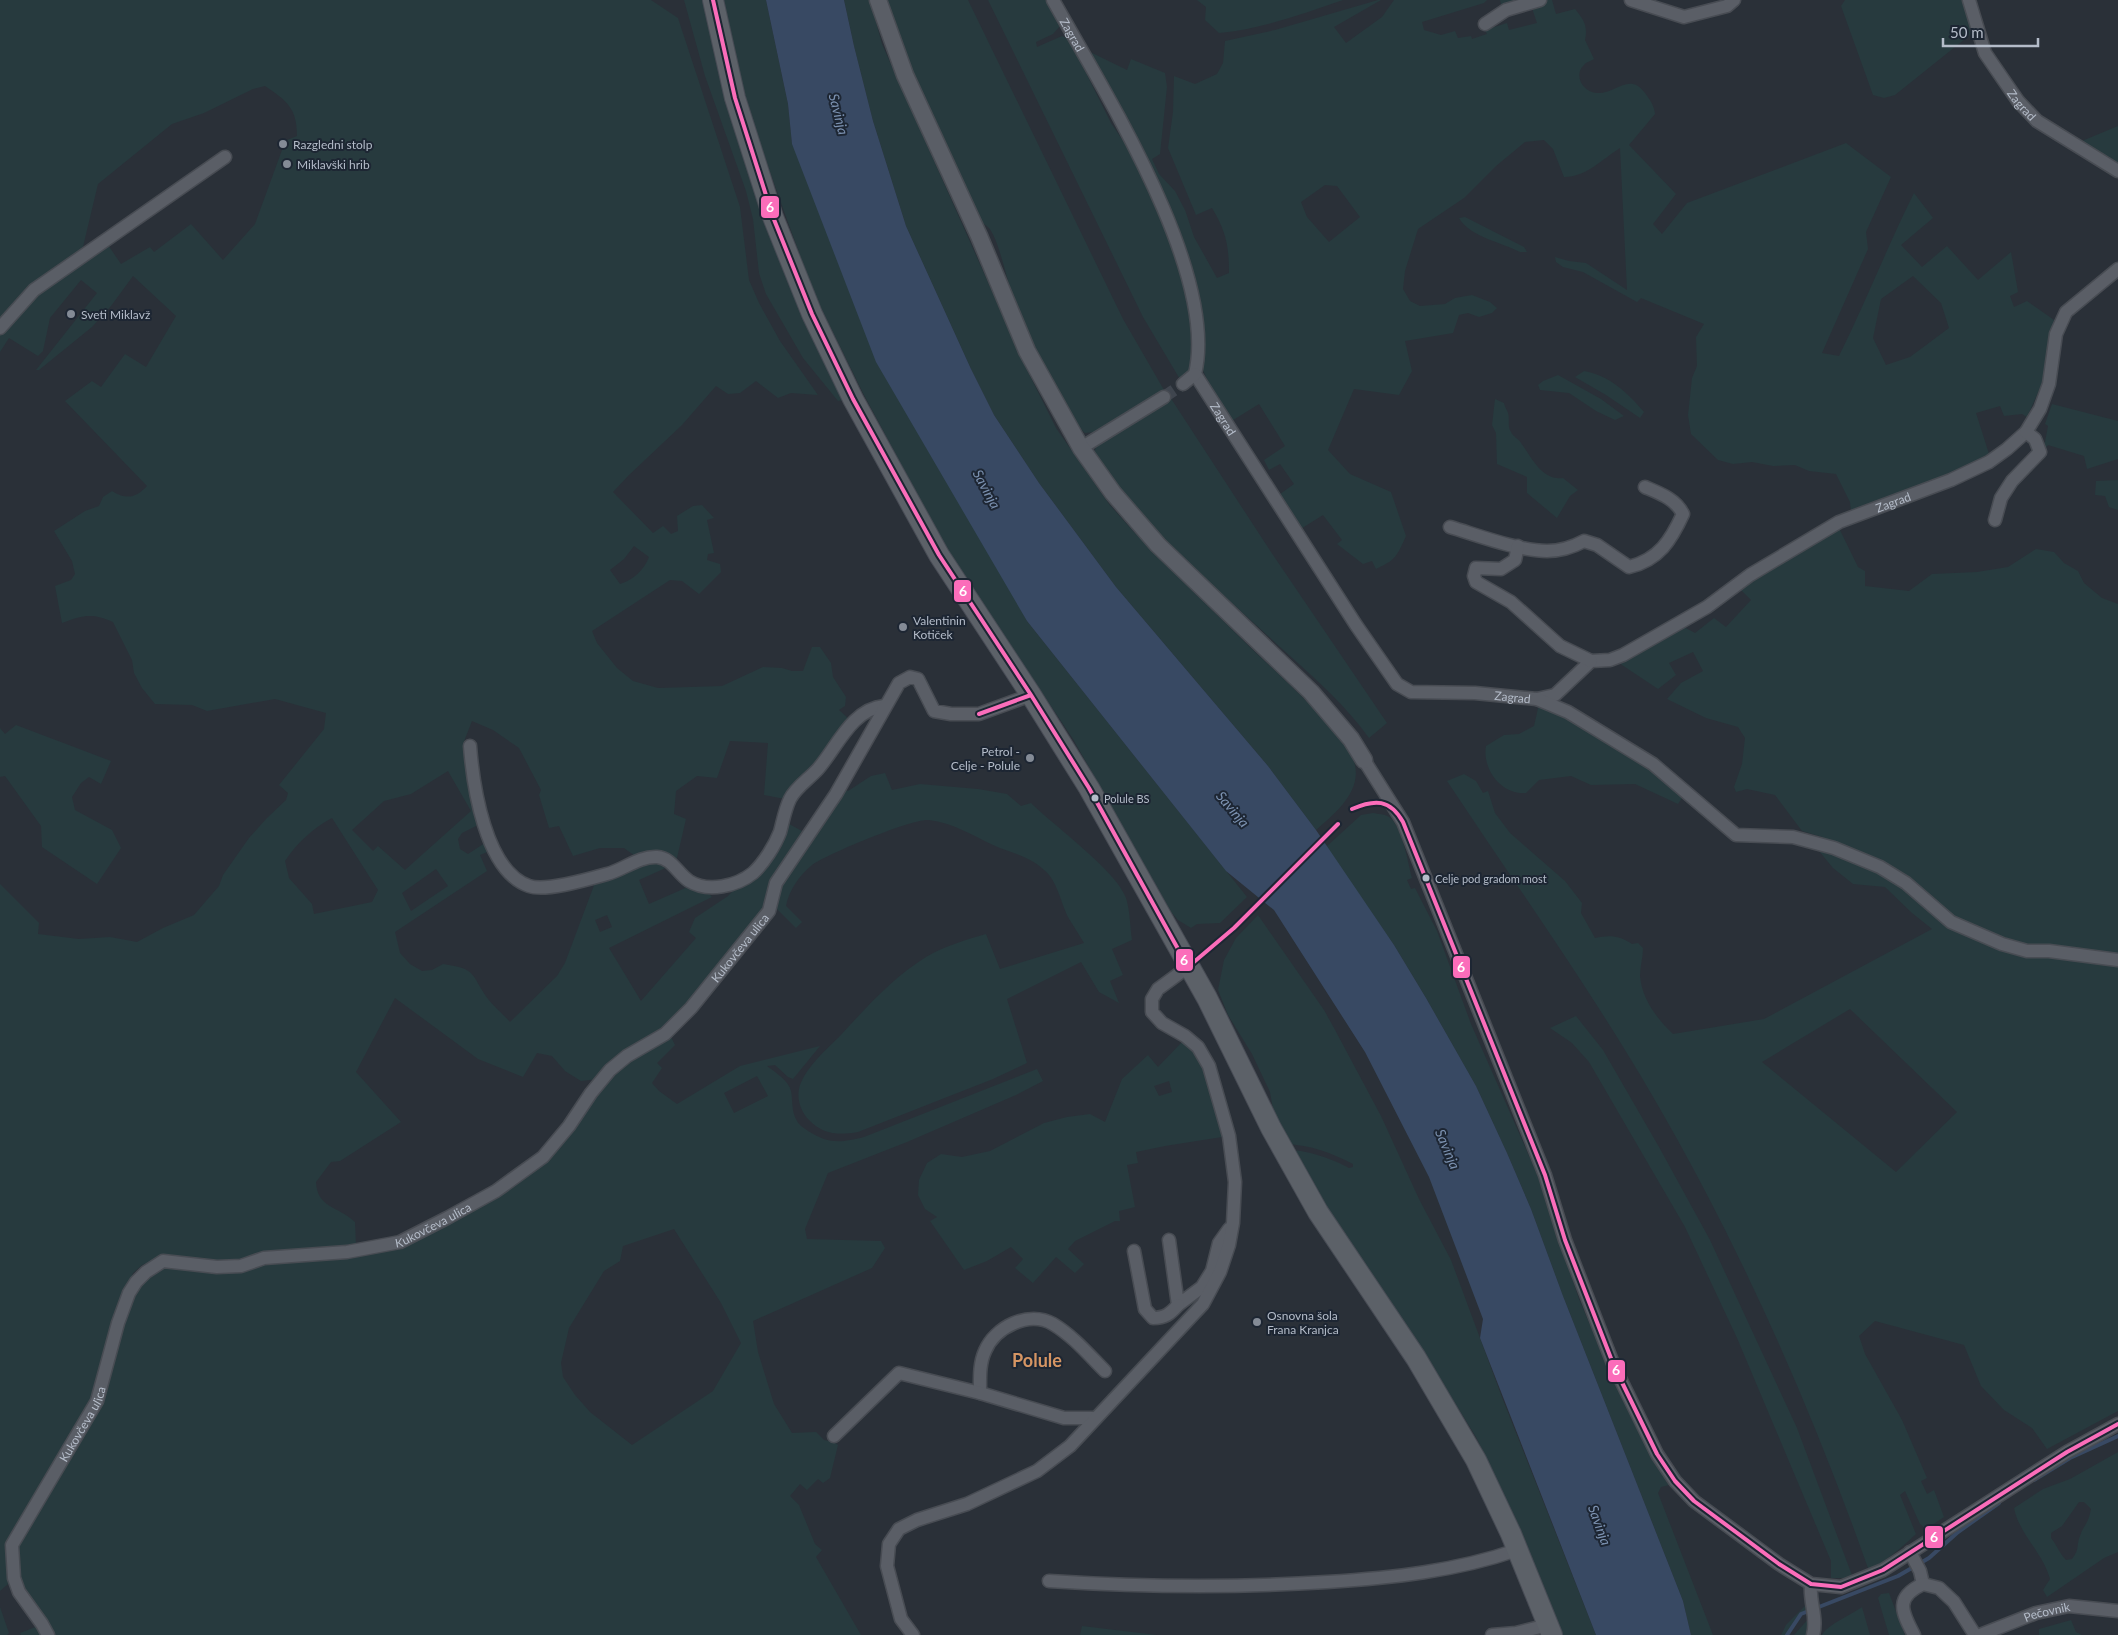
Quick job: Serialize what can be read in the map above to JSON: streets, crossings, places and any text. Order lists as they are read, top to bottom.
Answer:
{
  "streets": {
    "street": ["Zagrad", "Kukovčeva ulica", "Pečovnik"]
  },
  "districts": ["Polule"],
  "water": ["Savinja"],
  "places": [
    "Razgledni stolp",
    "Miklavški hrib",
    "Sveti Miklavž",
    "Valentinin Kotiček",
    "Petrol - Celje - Polule",
    "Polule BS",
    "Celje pod gradom most",
    "Osnovna šola Frana Kranjca"
  ],
  "lines": ["transit line 6"],
  "scale_bar": "50 m"
}
